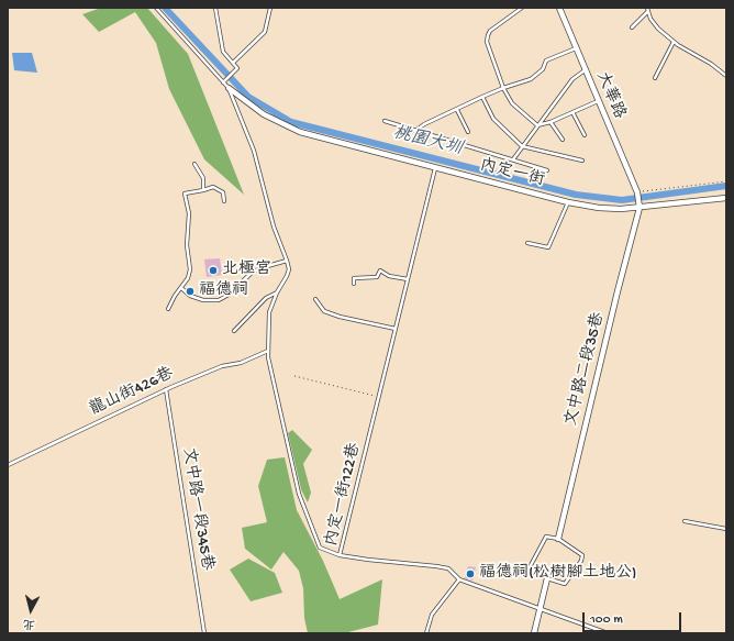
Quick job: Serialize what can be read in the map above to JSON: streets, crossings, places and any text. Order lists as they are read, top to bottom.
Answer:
{
  "streets": {
    "street": ["大華路", "內定一街", "文中路二段35巷"],
    "lane": ["龍山街426巷", "內定一街122巷", "文中路一段345巷"]
  },
  "crossings": [
    ["大華路", "內定一街"],
    ["大華路", "文中路二段35巷"],
    ["內定一街", "文中路二段35巷"],
    ["內定一街", "內定一街122巷"],
    ["龍山街426巷", "文中路一段345巷"]
  ],
  "water": ["桃園大圳"],
  "places": ["北極宮", "福德祠", "福德祠(松樹腳土地公)"],
  "scale_bar": "100 m",
  "north": "bottom"
}
